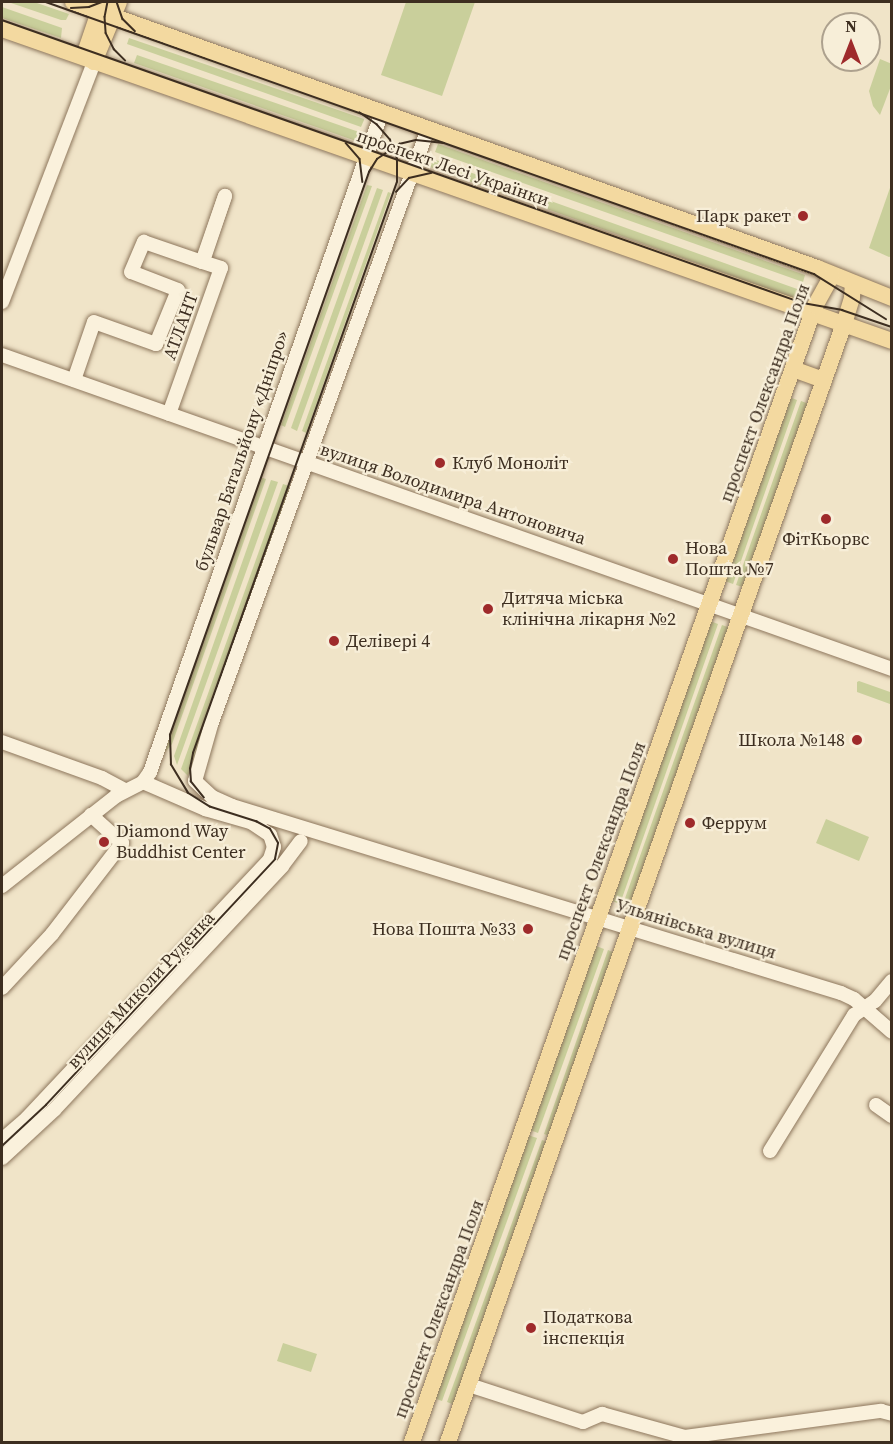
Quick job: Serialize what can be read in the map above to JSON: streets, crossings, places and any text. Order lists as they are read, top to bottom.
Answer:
{
  "streets": {
    "main road": ["проспект Лесі Українки", "проспект Олександра Поля"],
    "street": [
      "АТЛАНТ",
      "бульвар Батальйону «Дніпро»",
      "вулиця Володимира Антоновича",
      "Ульянівська вулиця",
      "вулиця Миколи Руденка"
    ]
  },
  "crossings": [
    ["проспект Лесі Українки", "проспект Олександра Поля"],
    ["проспект Лесі Українки", "бульвар Батальйону «Дніпро»"],
    ["АТЛАНТ", "вулиця Володимира Антоновича"],
    ["проспект Олександра Поля", "вулиця Володимира Антоновича"],
    ["проспект Олександра Поля", "Ульянівська вулиця"],
    ["бульвар Батальйону «Дніпро»", "вулиця Володимира Антоновича"],
    ["бульвар Батальйону «Дніпро»", "Ульянівська вулиця"],
    ["Ульянівська вулиця", "вулиця Миколи Руденка"]
  ],
  "places": [
    "Парк ракет",
    "Клуб Моноліт",
    "ФiтКьорвс",
    "Нова Пошта №7",
    "Дитяча міська клінічна лікарня №2",
    "Делівері 4",
    "Школа №148",
    "Феррум",
    "Diamond Way Buddhist Center",
    "Нова Пошта №33",
    "Податкова інспекція"
  ],
  "north": "top"
}
